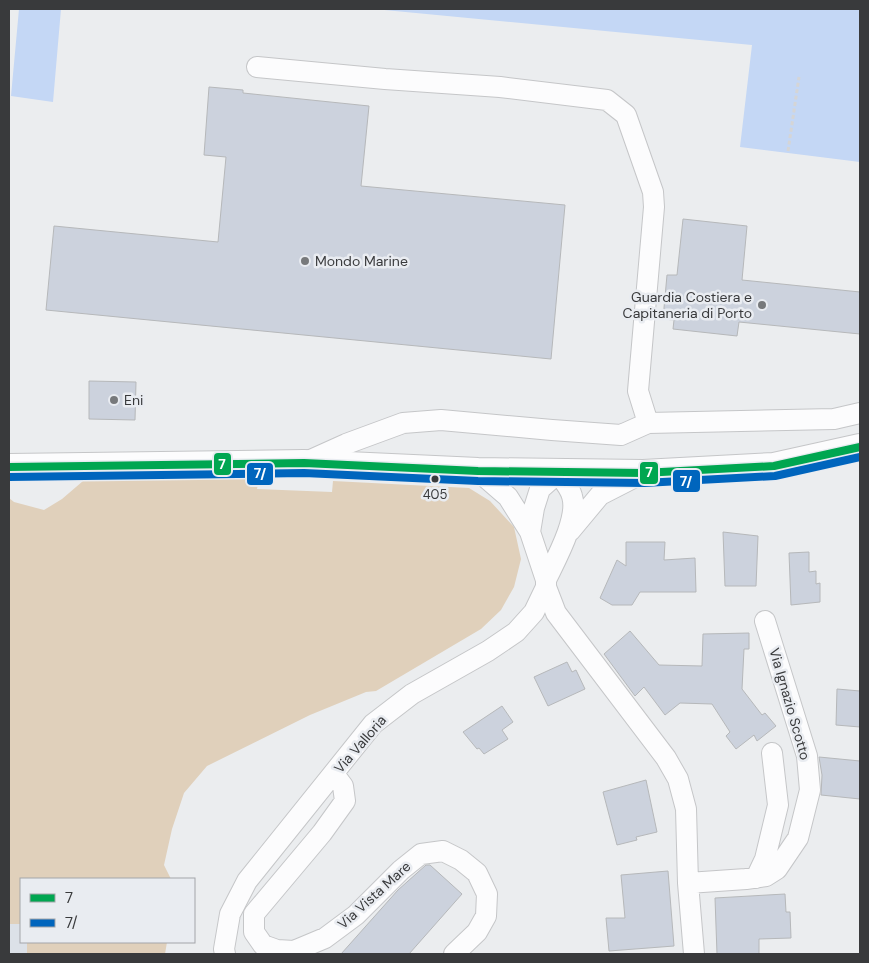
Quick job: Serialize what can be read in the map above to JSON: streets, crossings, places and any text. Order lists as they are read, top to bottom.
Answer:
{
  "streets": {
    "street": ["Via Ignazio Scotto", "Via Valloria", "Via Vista Mare"]
  },
  "crossings": [
    ["Via Valloria", "Via Vista Mare"]
  ],
  "places": [
    "Mondo Marine",
    "Guardia Costiera e Capitaneria di Porto",
    "Eni",
    "405"
  ],
  "lines": ["transit line 7", "transit line 7/"],
  "legend": ["7", "7/"]
}
